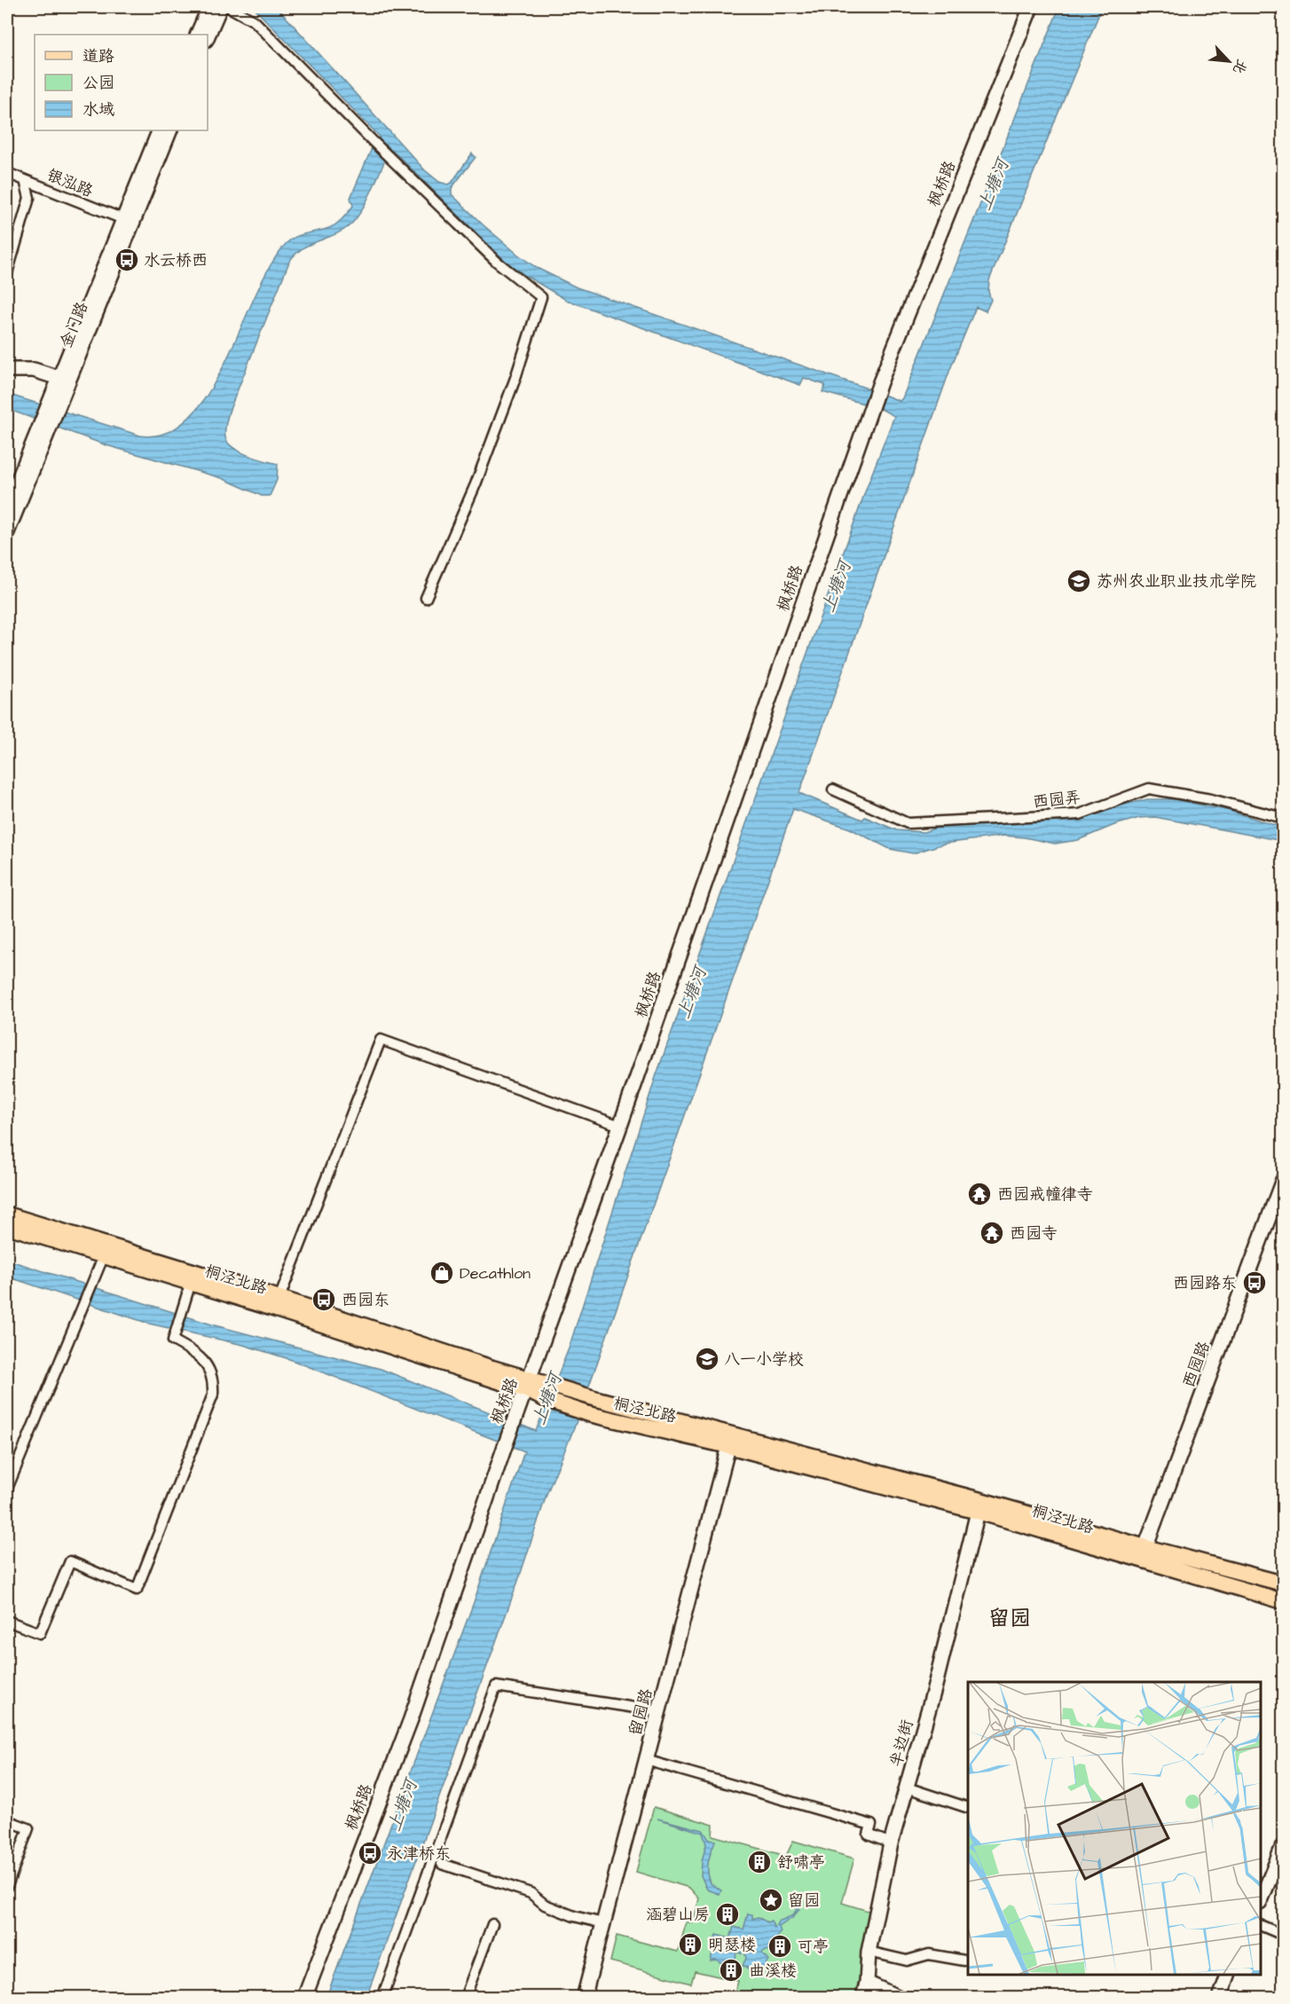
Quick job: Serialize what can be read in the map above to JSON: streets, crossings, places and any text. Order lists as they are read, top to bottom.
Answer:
{
  "streets": {
    "main road": [
      "枫桥路",
      "金门路",
      "桐泾北路",
      "西园路",
      "留园路",
      "半边街"
    ],
    "street": ["银泓路", "西园弄"]
  },
  "crossings": [
    ["银泓路", "金门路"],
    ["枫桥路", "桐泾北路"],
    ["桐泾北路", "西园路"],
    ["桐泾北路", "留园路"],
    ["桐泾北路", "半边街"]
  ],
  "districts": ["留园"],
  "water": ["上塘河"],
  "places": {
    "bus stop": [
      "水云桥西",
      "西园路东",
      "西园东",
      "永津桥东"
    ],
    "school or university": ["苏州农业职业技术学院", "八一小学校"],
    "temple": ["西园戒幢律寺", "西园寺"],
    "shop": ["Decathlon"],
    "building": [
      "舒啸亭",
      "涵碧山房",
      "明瑟楼",
      "可亭",
      "曲溪楼"
    ],
    "place": ["留园"]
  },
  "legend": ["道路", "公园", "水域"],
  "north": "bottom right"
}
